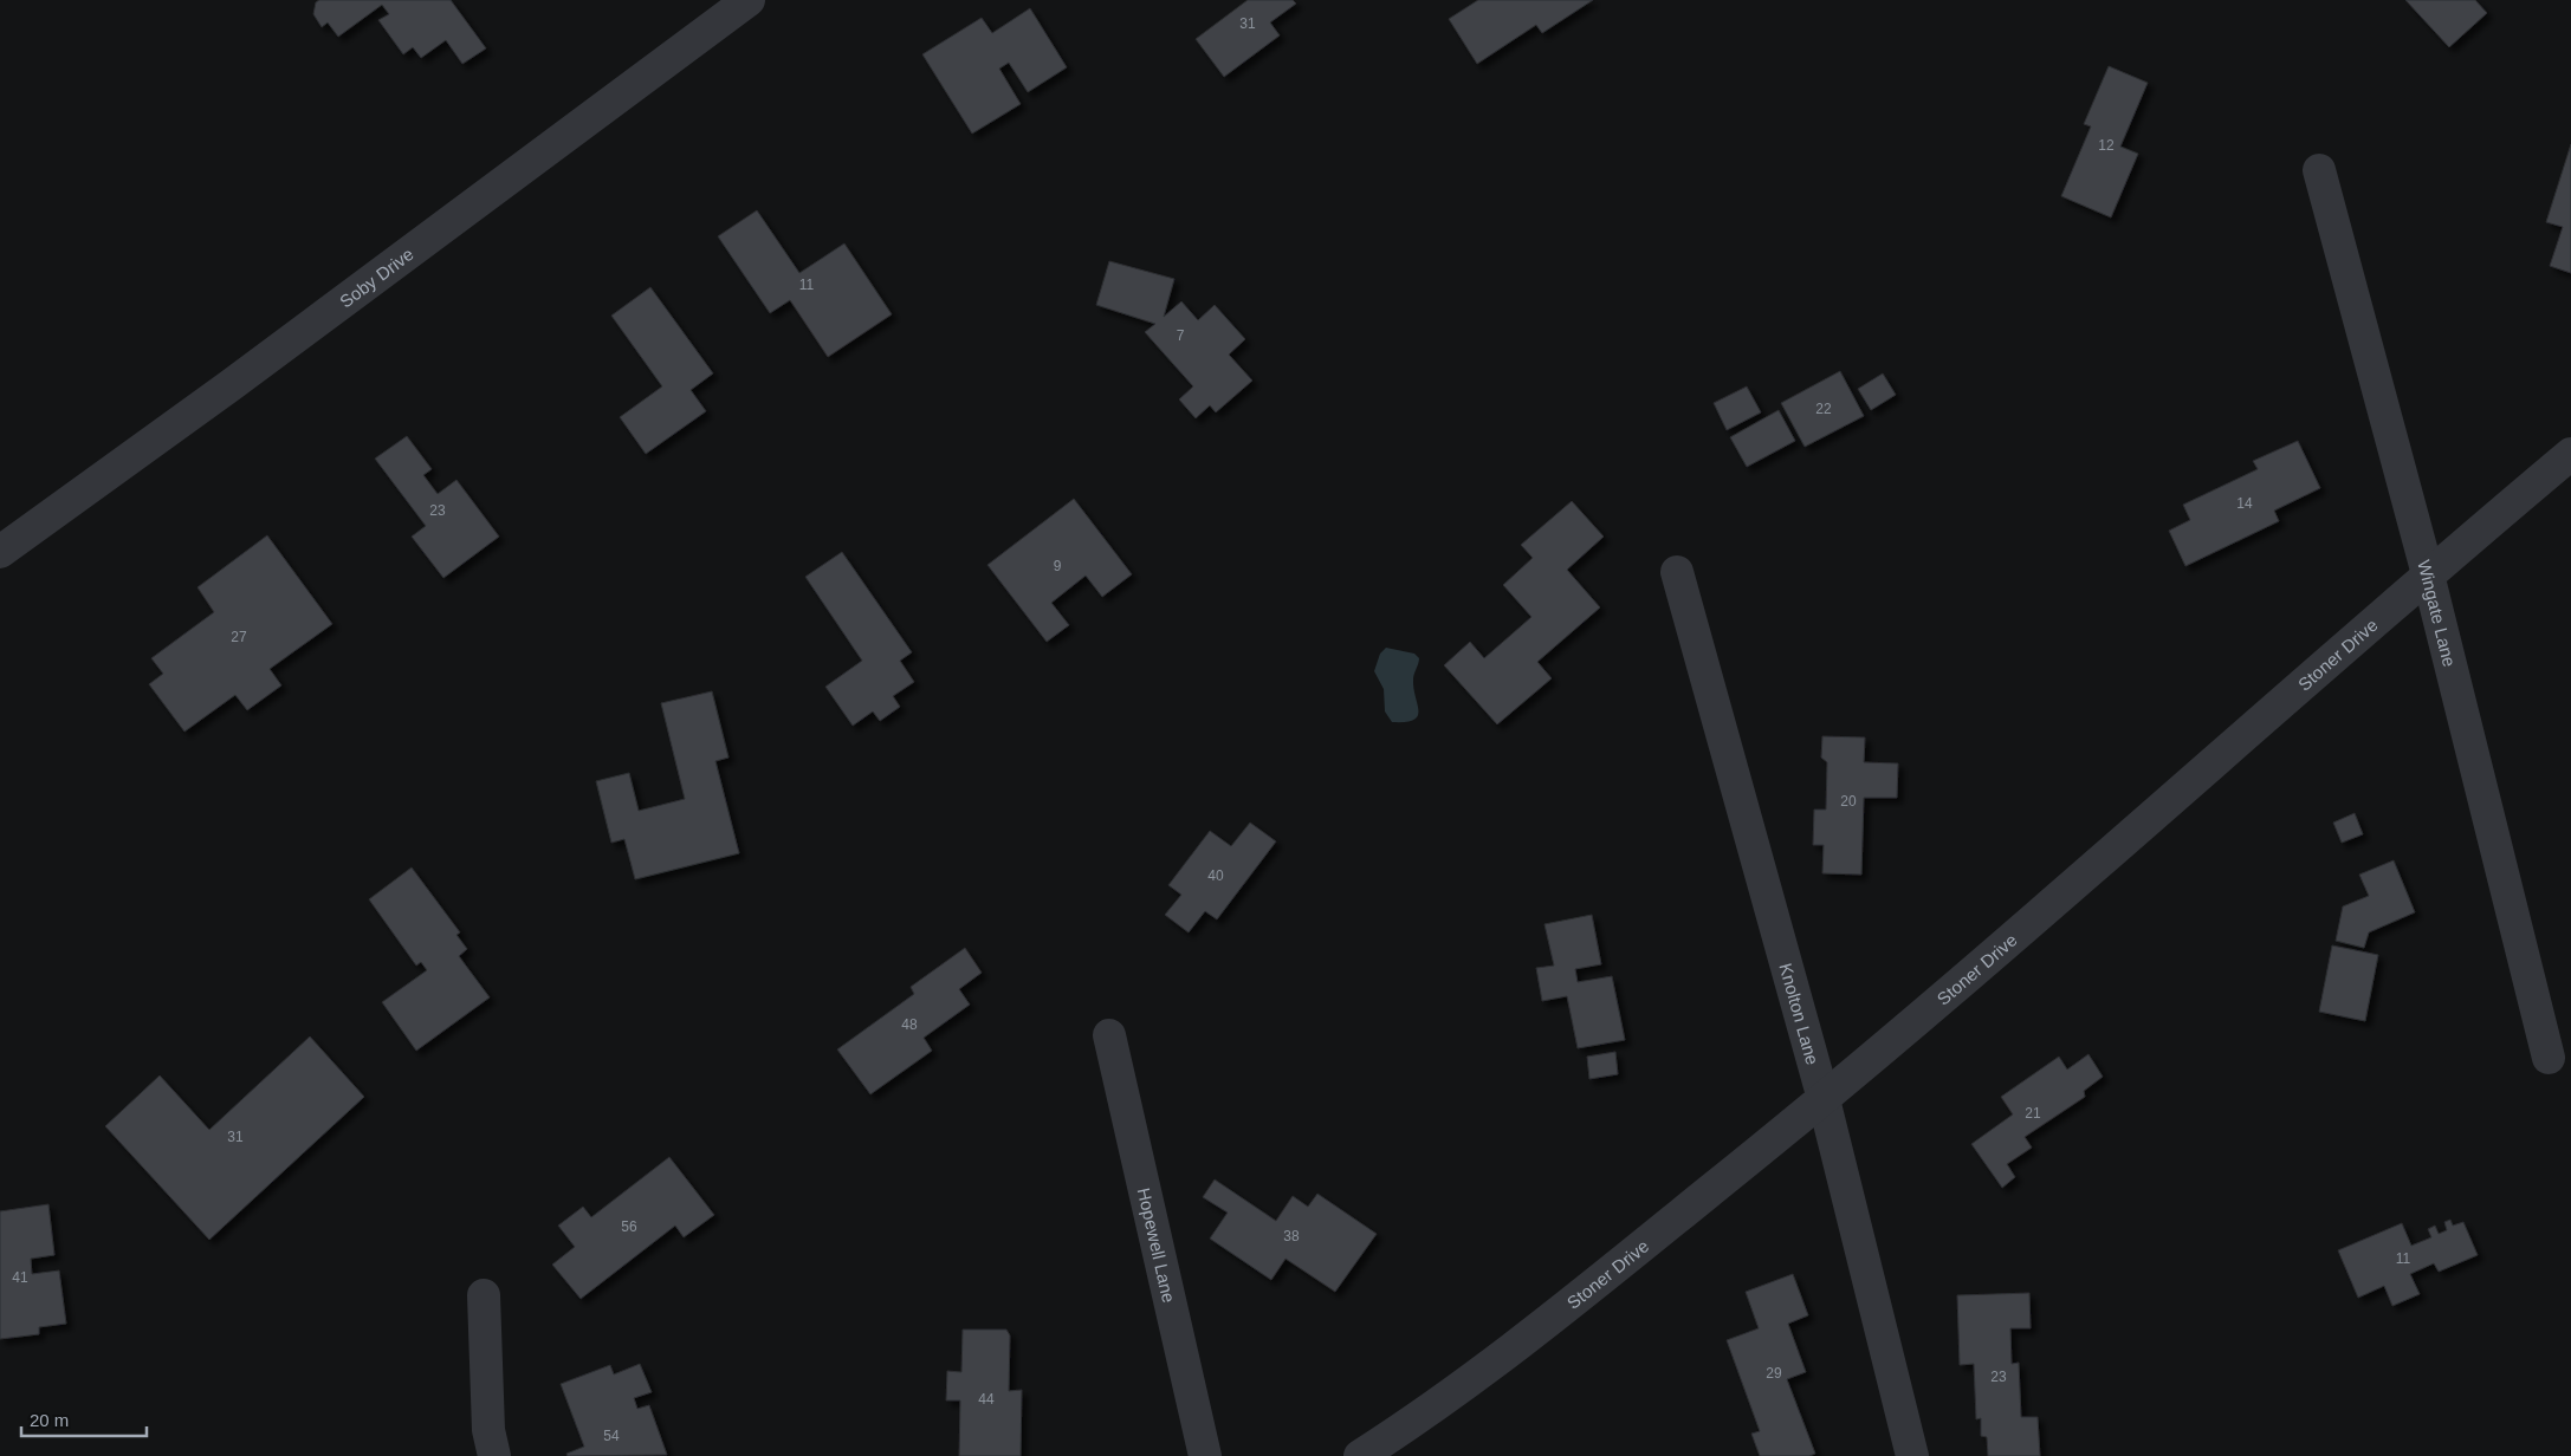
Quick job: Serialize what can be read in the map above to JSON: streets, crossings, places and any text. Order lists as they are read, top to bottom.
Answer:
{
  "streets": {
    "street": [
      "Soby Drive",
      "Wingate Lane",
      "Stoner Drive",
      "Knolton Lane",
      "Hopewell Lane"
    ]
  },
  "crossings": [
    ["Wingate Lane", "Stoner Drive"],
    ["Stoner Drive", "Knolton Lane"]
  ],
  "house_numbers": [
    "31",
    "12",
    "11",
    "7",
    "22",
    "14",
    "23",
    "9",
    "27",
    "20",
    "40",
    "48",
    "21",
    "31",
    "56",
    "38",
    "11",
    "41",
    "29",
    "23",
    "44",
    "54"
  ],
  "scale_bar": "20 m"
}
